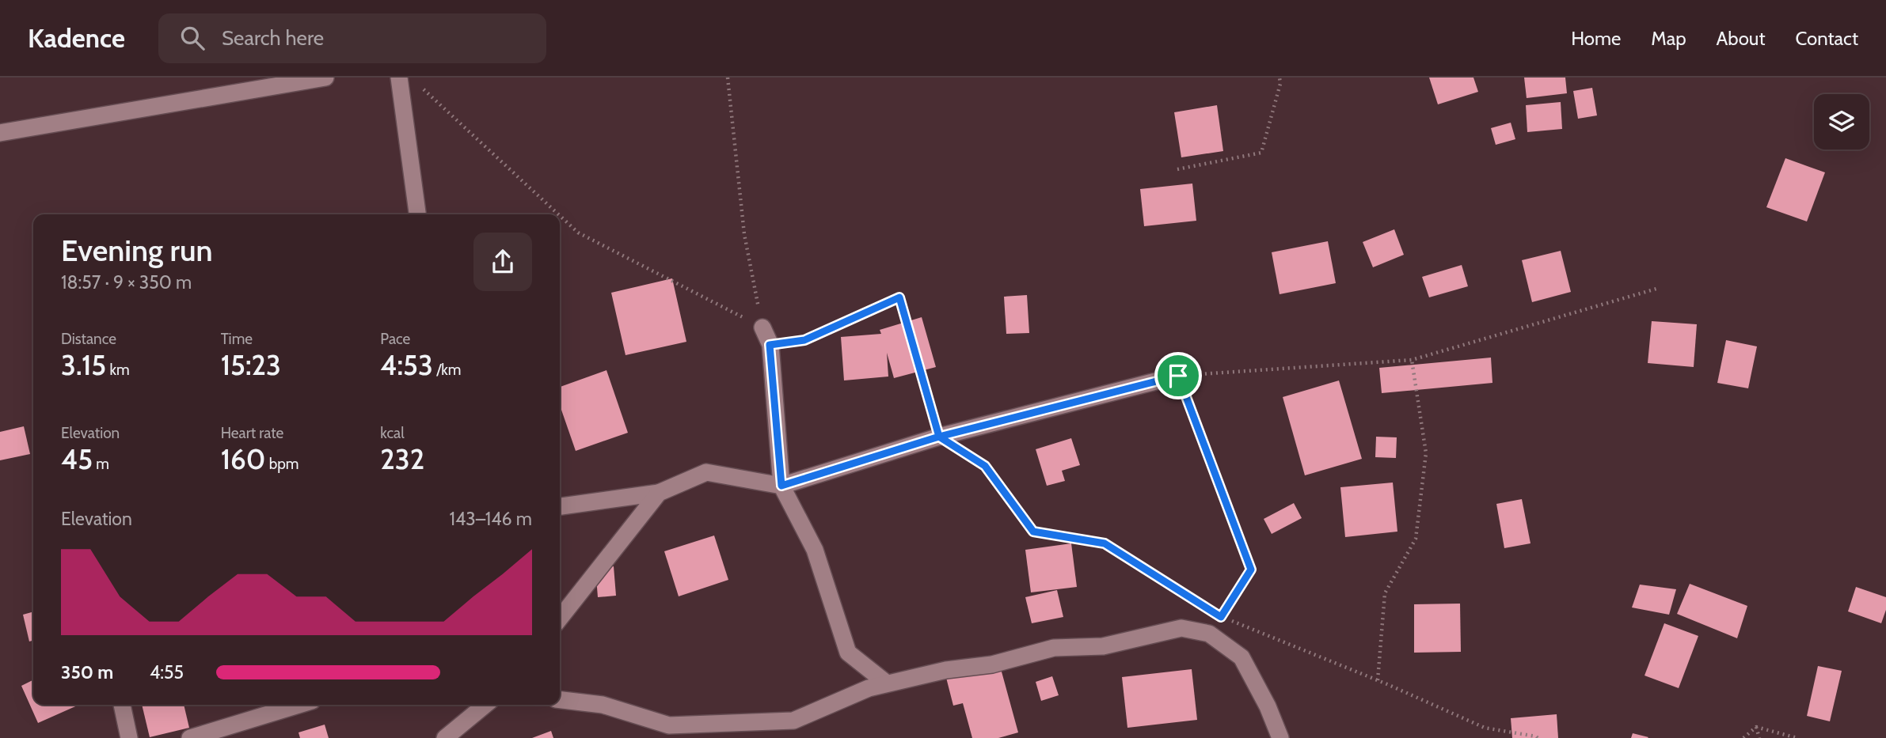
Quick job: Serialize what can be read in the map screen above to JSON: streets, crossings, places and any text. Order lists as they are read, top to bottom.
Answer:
{
  "page": {
    "header": "Kadence",
    "search": "Search here",
    "nav": [
      "Home",
      "Map",
      "About",
      "Contact"
    ],
    "heading": ["Evening run", "18:57 · 9 × 350 m"],
    "stats": [
      ["Distance", "3.15 km"],
      ["Time", "15:23"],
      ["Pace", "4:53 /km"],
      ["Elevation", "45 m"],
      ["Heart rate", "160 bpm"],
      ["kcal", "232"]
    ],
    "chart": ["Elevation", "143–146 m"],
    "list": [
      {
        "name": "350 m",
        "note": "4:55"
      }
    ]
  }
}
